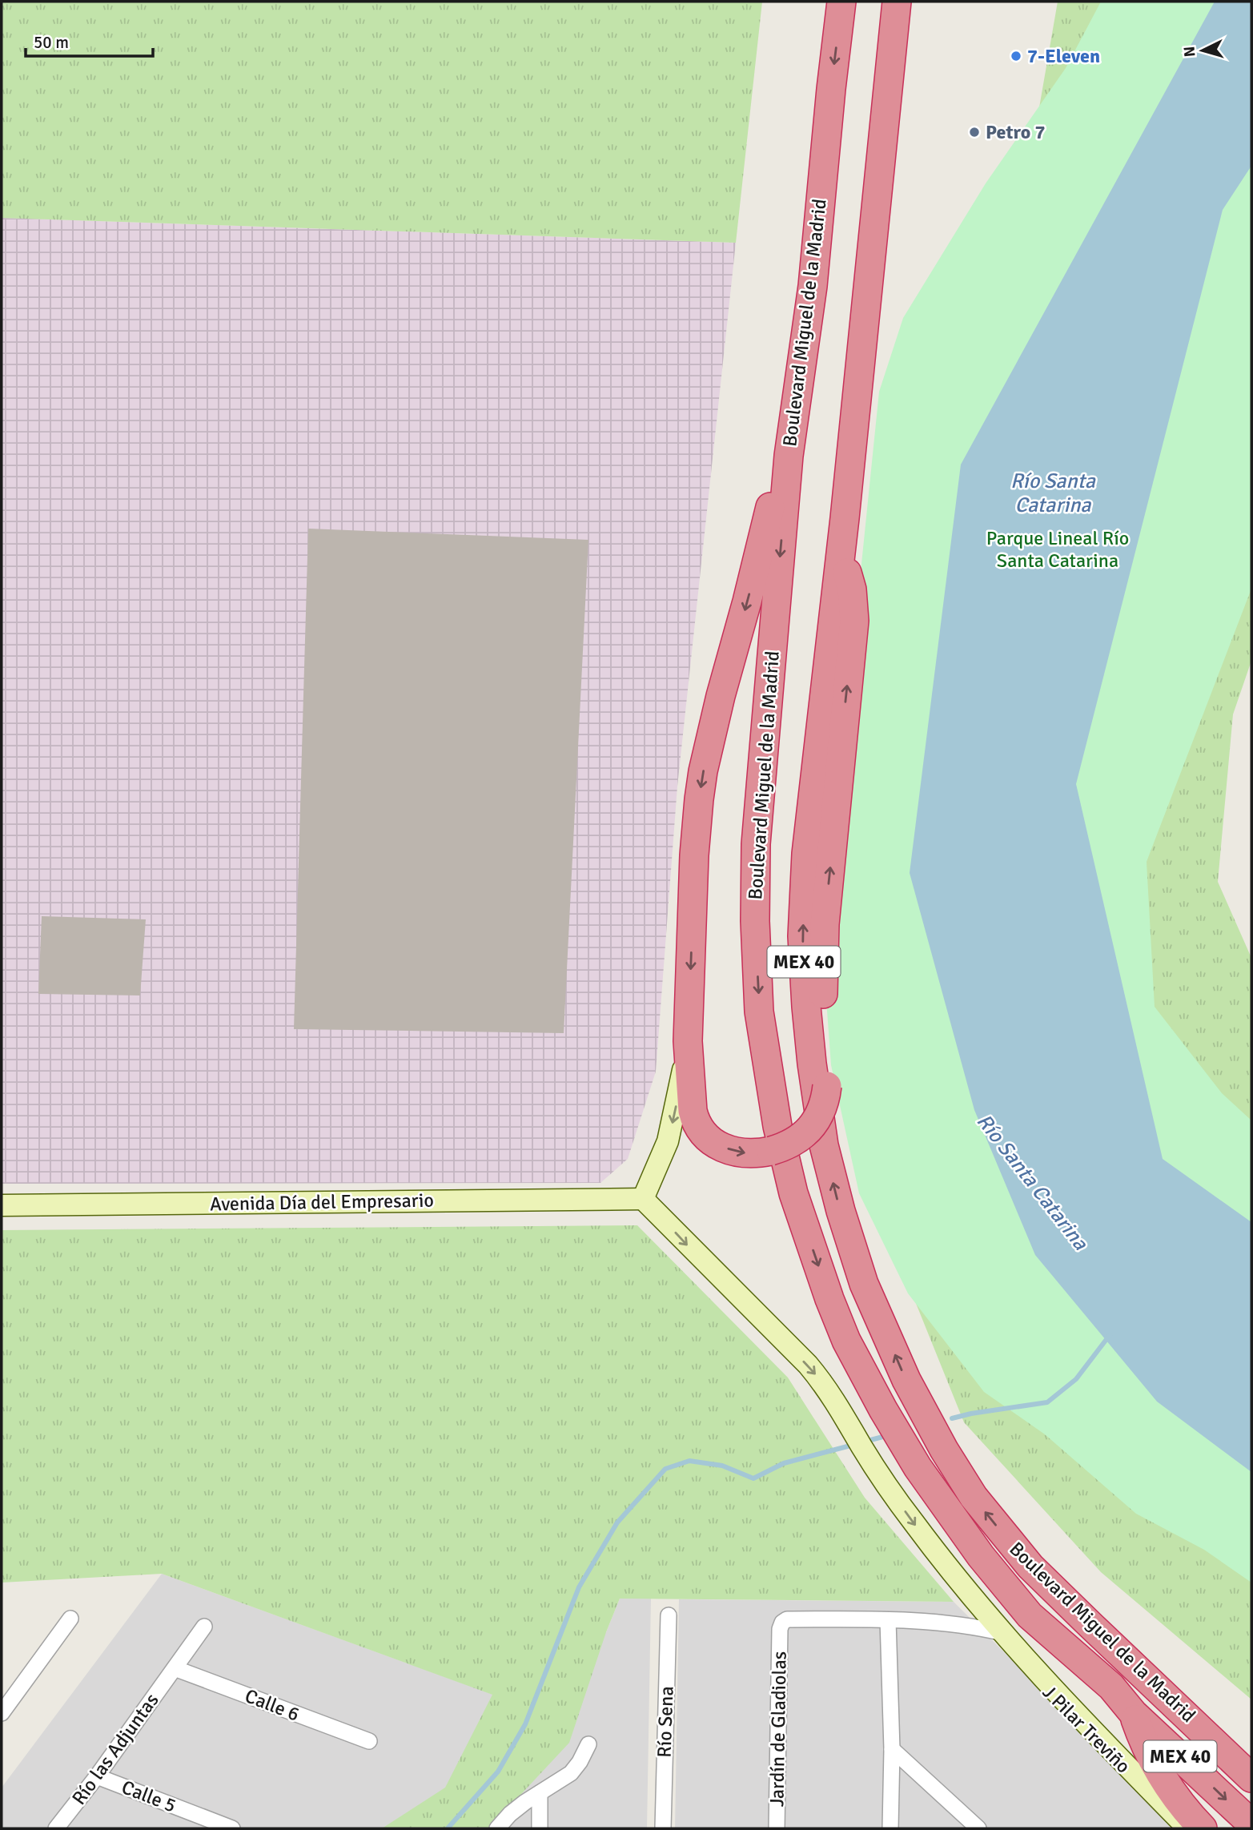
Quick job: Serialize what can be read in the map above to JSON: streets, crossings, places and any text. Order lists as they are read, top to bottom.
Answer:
{
  "streets": {
    "highway": ["Boulevard Miguel de la Madrid", "MEX 40"],
    "street": [
      "Avenida Día del Empresario",
      "Calle 6",
      "Río Sena",
      "Jardín de Gladiolas",
      "Río las Adjuntas",
      "Calle 5"
    ]
  },
  "crossings": [
    ["Calle 6", "Río las Adjuntas"],
    ["Río las Adjuntas", "Calle 5"]
  ],
  "water": ["Río Santa Catarina"],
  "parks": ["Parque Lineal Río Santa Catarina"],
  "places": ["7-Eleven", "Petro 7"],
  "scale_bar": "50 m",
  "north": "left"
}
